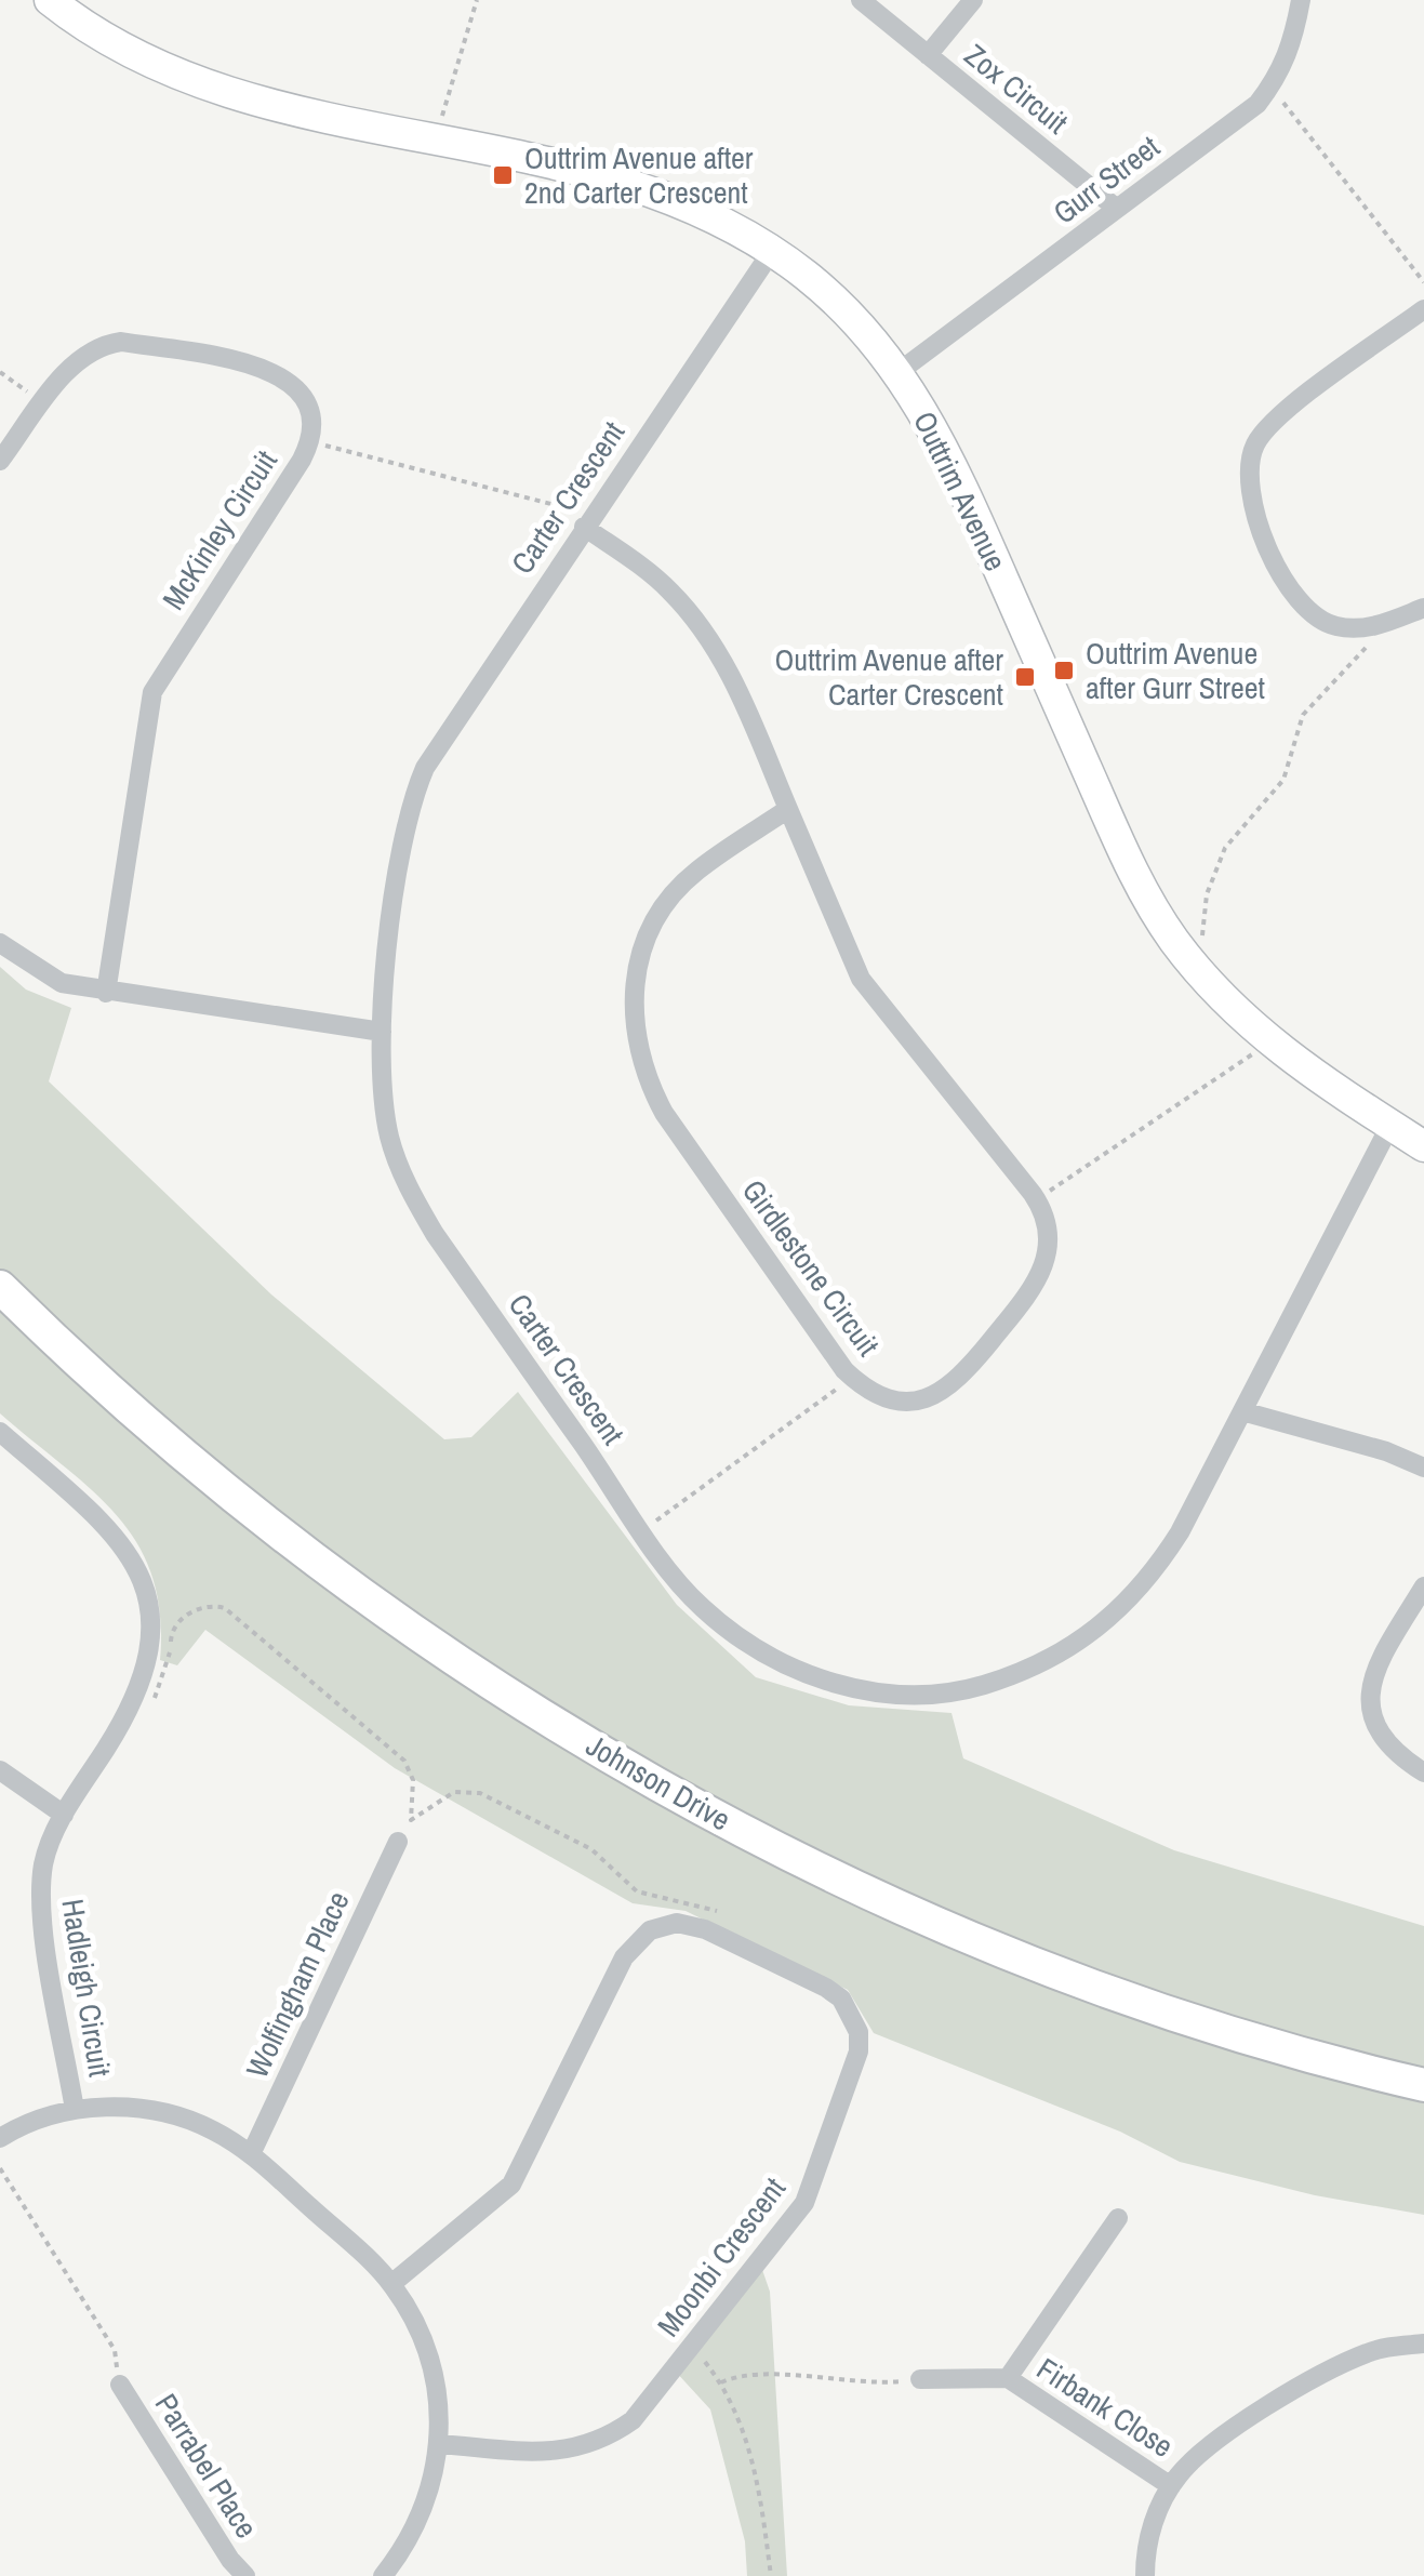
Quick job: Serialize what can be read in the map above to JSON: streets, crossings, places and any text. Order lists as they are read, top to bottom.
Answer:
{
  "streets": {
    "main road": ["Johnson Drive"],
    "street": [
      "Zox Circuit",
      "Gurr Street",
      "Outtrim Avenue",
      "Carter Crescent",
      "McKinley Circuit",
      "Girdlestone Circuit",
      "Wolfingham Place",
      "Hadleigh Circuit",
      "Moonbi Crescent",
      "Firbank Close",
      "Parrabel Place"
    ]
  },
  "crossings": [
    ["Zox Circuit", "Gurr Street"],
    ["Gurr Street", "Outtrim Avenue"],
    ["Outtrim Avenue", "Carter Crescent"],
    ["Carter Crescent", "Girdlestone Circuit"]
  ],
  "places": {
    "transit": ["Outtrim Avenue after 2nd Carter Crescent", "Outtrim Avenue after Gurr Street", "Outtrim Avenue after Carter Crescent"]
  }
}
